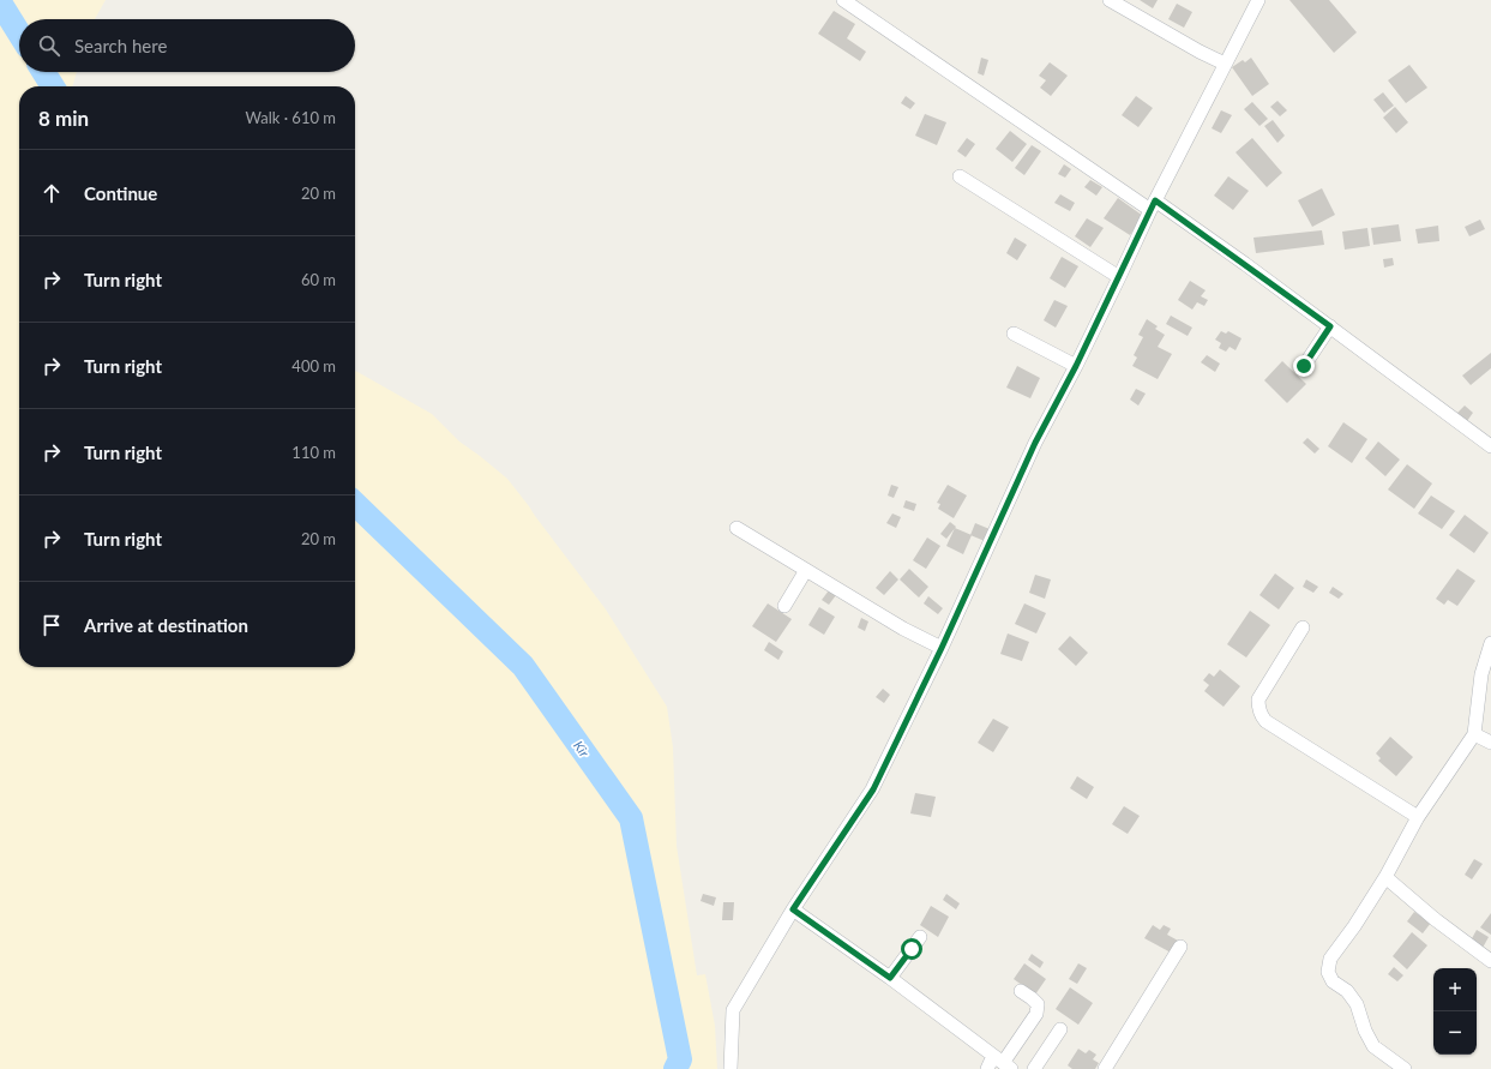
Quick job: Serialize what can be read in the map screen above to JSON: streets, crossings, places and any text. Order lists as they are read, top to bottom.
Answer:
{
  "water": ["Kir"],
  "page": {
    "search": "Search here",
    "heading": ["8 min", "Walk · 610 m"],
    "list": [
      ["Continue", "20 m"],
      ["Turn right", "60 m"],
      ["Turn right", "400 m"],
      ["Turn right", "110 m"],
      ["Turn right", "20 m"],
      "Arrive at destination"
    ],
    "map_buttons": ["+", "−"]
  }
}
